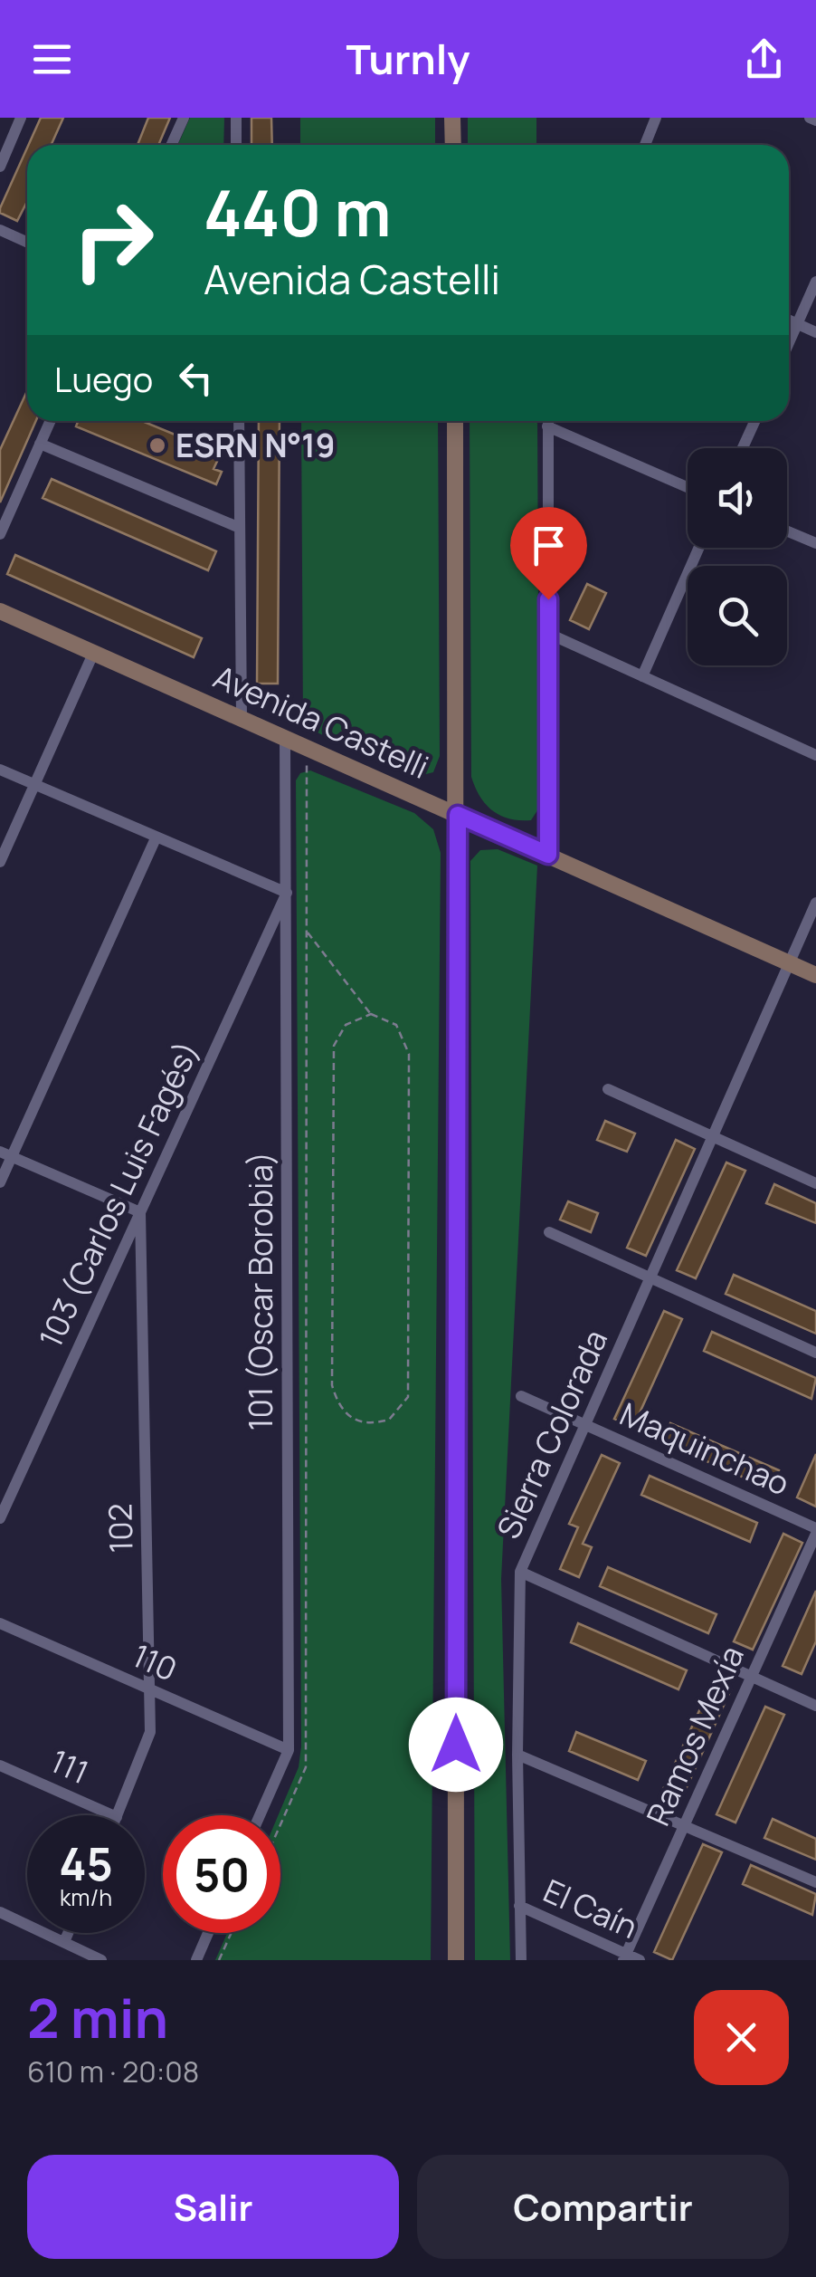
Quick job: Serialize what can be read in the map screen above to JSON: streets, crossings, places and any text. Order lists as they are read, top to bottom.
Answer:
{
  "streets": {
    "main road": ["Avenida Castelli"],
    "street": [
      "103 (Carlos Luis Fagés)",
      "101 (Oscar Borobia)",
      "Sierra Colorada",
      "Maquinchao",
      "102",
      "110",
      "Ramos Mexía",
      "111",
      "El Caín"
    ]
  },
  "crossings": [
    ["Avenida Castelli", "101 (Oscar Borobia)"],
    ["Avenida Castelli", "Sierra Colorada"],
    ["103 (Carlos Luis Fagés)", "101 (Oscar Borobia)"],
    ["103 (Carlos Luis Fagés)", "102"],
    ["101 (Oscar Borobia)", "110"],
    ["Sierra Colorada", "Maquinchao"],
    ["Sierra Colorada", "El Caín"],
    ["Maquinchao", "Ramos Mexía"],
    ["102", "110"],
    ["Ramos Mexía", "El Caín"]
  ],
  "places": ["ESRN N°19"],
  "page": {
    "header": "Turnly",
    "turn": ["440 m", "Avenida Castelli"],
    "then": "Luego",
    "speed": "45 km/h",
    "limit": "50",
    "heading": ["2 min", "610 m · 20:08"],
    "buttons": ["Salir", "Compartir"]
  }
}
